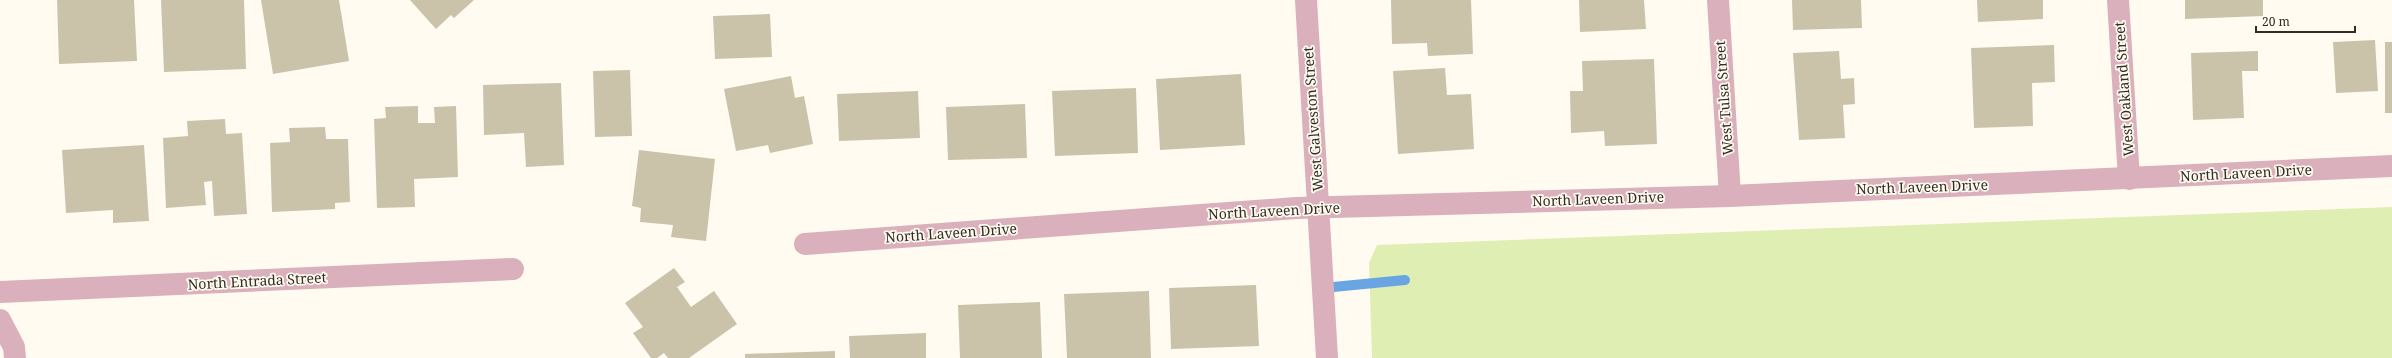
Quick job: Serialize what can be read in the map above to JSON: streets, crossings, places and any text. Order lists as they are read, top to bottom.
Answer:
{
  "streets": {
    "street": [
      "West Oakland Street",
      "West Tulsa Street",
      "West Galveston Street",
      "North Laveen Drive",
      "North Entrada Street"
    ]
  },
  "crossings": [
    ["West Oakland Street", "North Laveen Drive"],
    ["West Tulsa Street", "North Laveen Drive"],
    ["West Galveston Street", "North Laveen Drive"]
  ],
  "scale_bar": "20 m"
}
